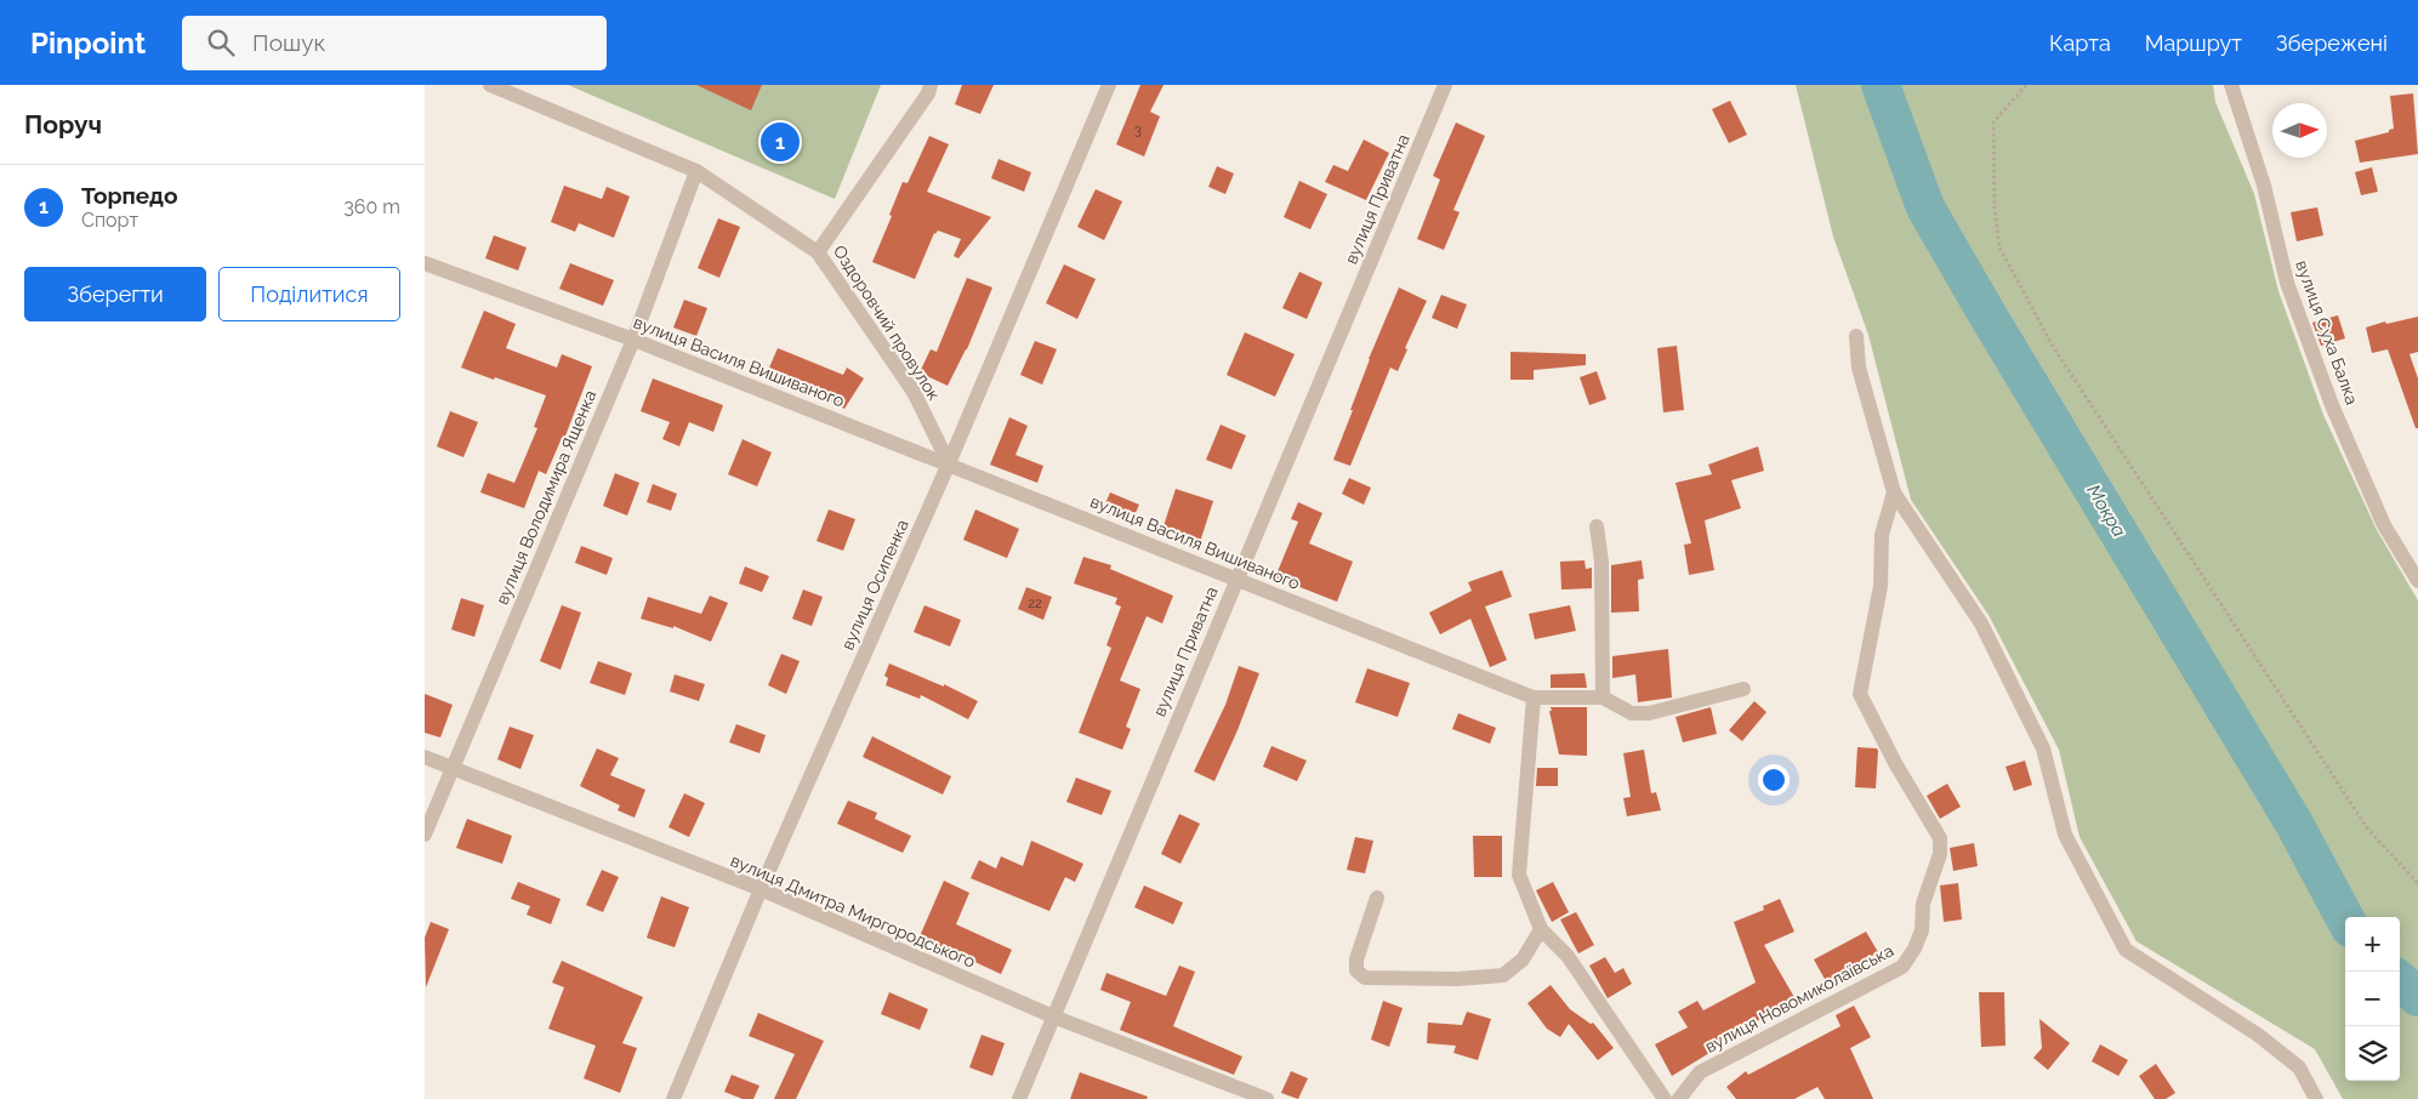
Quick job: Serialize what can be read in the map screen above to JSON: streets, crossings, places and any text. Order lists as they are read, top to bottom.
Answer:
{
  "streets": {
    "street": [
      "вулиця Приватна",
      "Оздоровчий провулок",
      "вулиця Суха Балка",
      "вулиця Василя Вишиваного",
      "вулиця Володимира Ященка",
      "вулиця Осипенка",
      "вулиця Дмитра Миргородського",
      "вулиця Новомиколаївська"
    ]
  },
  "crossings": [
    ["вулиця Приватна", "вулиця Василя Вишиваного"],
    ["вулиця Приватна", "вулиця Дмитра Миргородського"],
    ["Оздоровчий провулок", "вулиця Василя Вишиваного"],
    ["Оздоровчий провулок", "вулиця Осипенка"],
    ["вулиця Василя Вишиваного", "вулиця Володимира Ященка"],
    ["вулиця Василя Вишиваного", "вулиця Осипенка"],
    ["вулиця Володимира Ященка", "вулиця Дмитра Миргородського"],
    ["вулиця Осипенка", "вулиця Дмитра Миргородського"]
  ],
  "water": ["Мокра"],
  "house_numbers": ["3", "22"],
  "north": "right",
  "page": {
    "header": "Pinpoint",
    "search": "Пошук",
    "nav": ["Карта", "Маршрут", "Збережені"],
    "heading": "Поруч",
    "pins": "1",
    "list": [
      {
        "mark": "1",
        "name": "Торпедо",
        "note": "Спорт",
        "value": "360 m"
      }
    ],
    "buttons": ["Зберегти", "Поділитися"],
    "map_buttons": ["+", "−"]
  }
}
